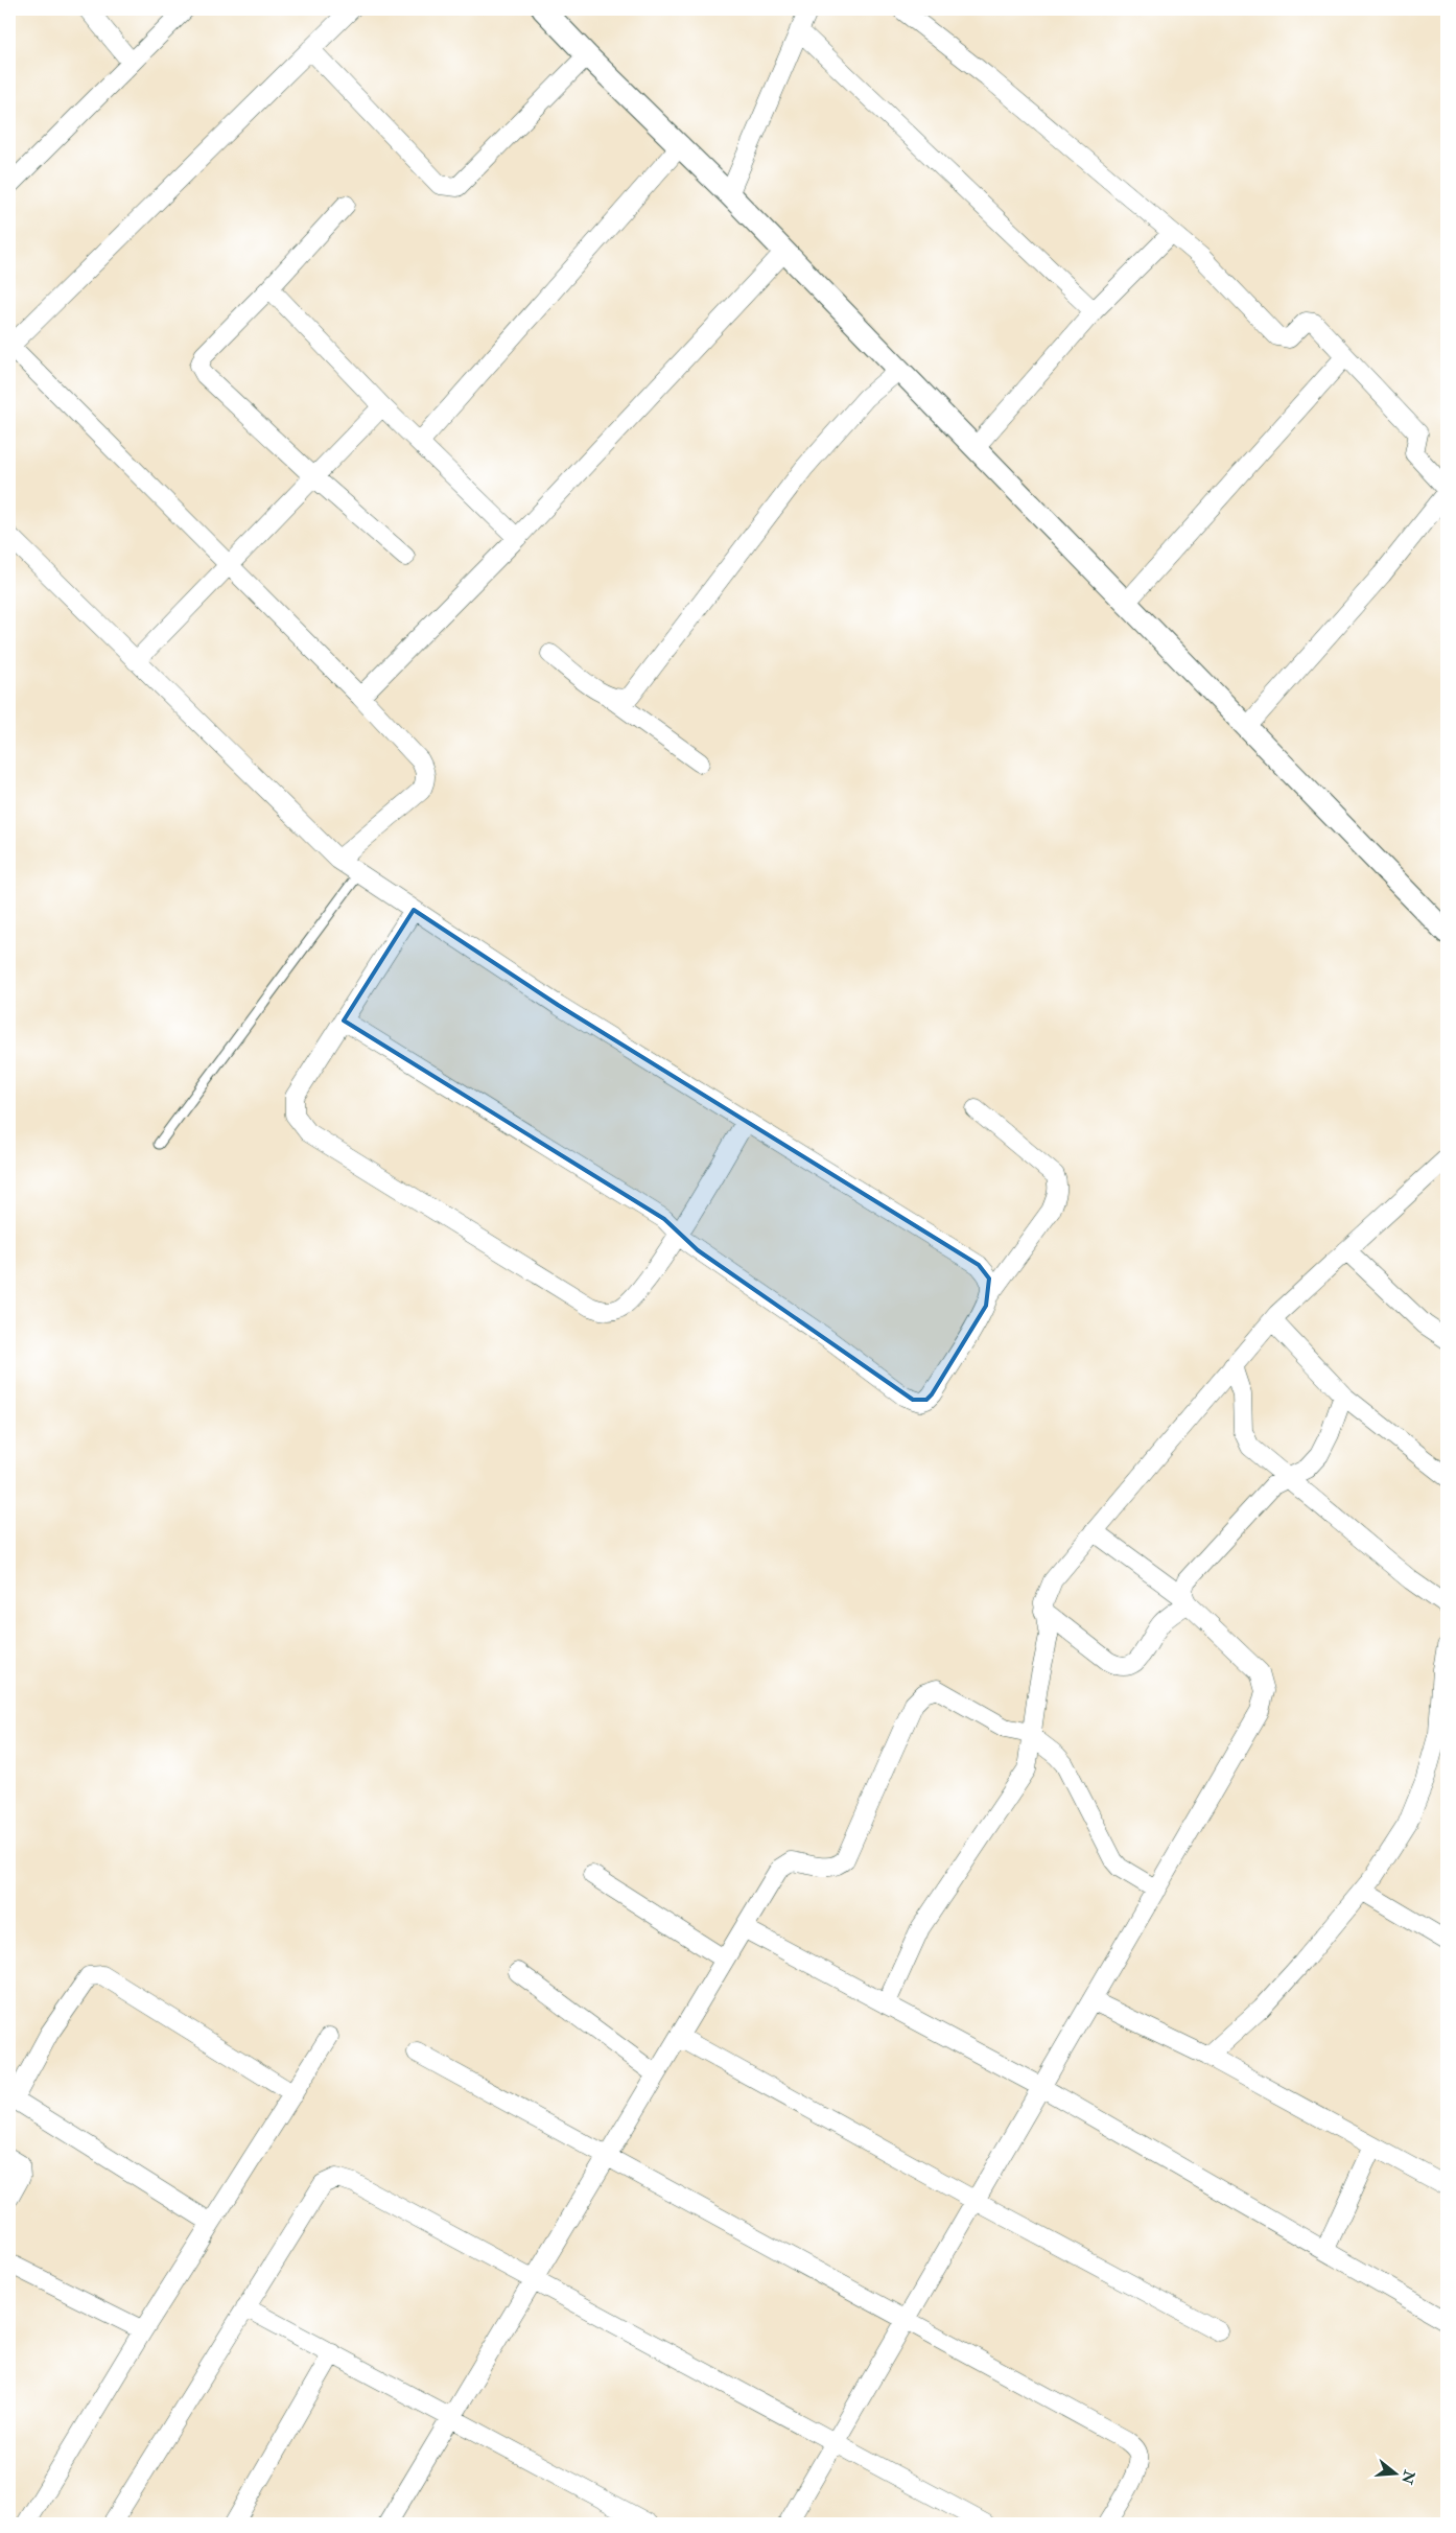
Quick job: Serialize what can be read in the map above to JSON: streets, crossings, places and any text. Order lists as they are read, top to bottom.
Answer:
{
  "north": "right"
}
